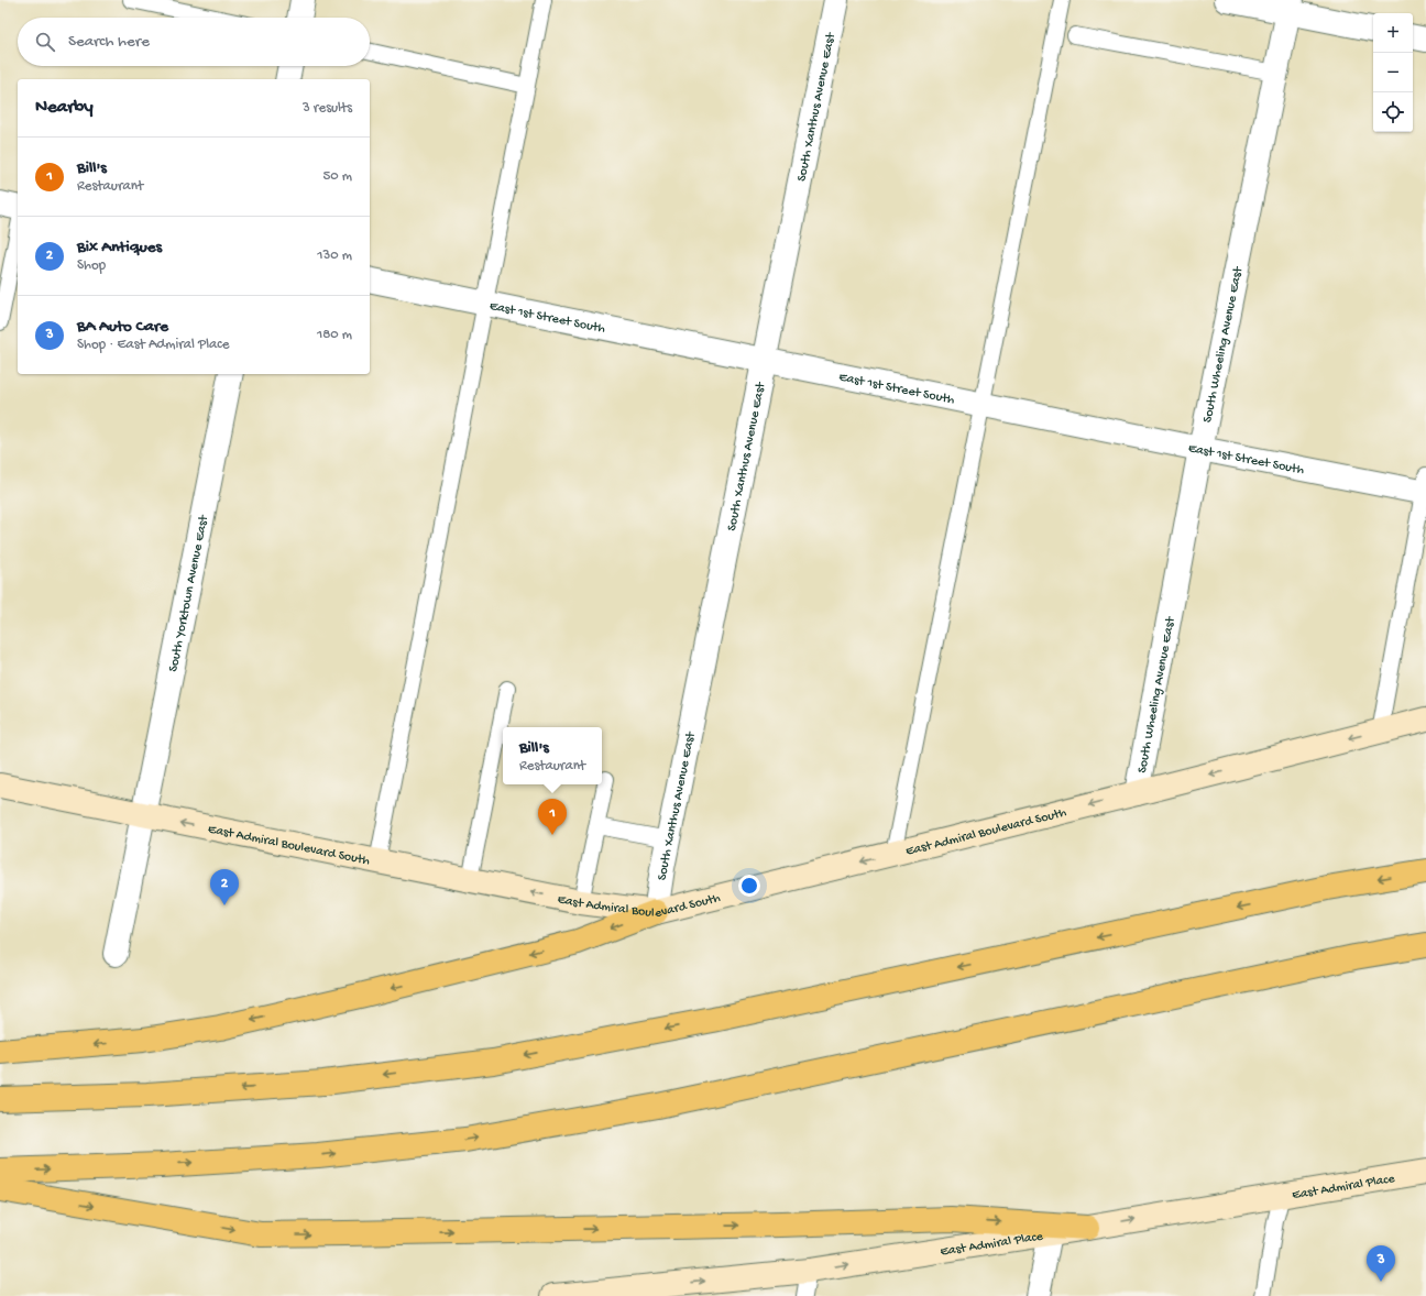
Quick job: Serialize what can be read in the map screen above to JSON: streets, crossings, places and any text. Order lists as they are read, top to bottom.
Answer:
{
  "streets": {
    "main road": ["East Admiral Boulevard South", "East Admiral Place"],
    "street": [
      "South Xanthus Avenue East",
      "East 1st Street South",
      "South Wheeling Avenue East",
      "South Yorktown Avenue East"
    ]
  },
  "crossings": [
    ["South Xanthus Avenue East", "East 1st Street South"],
    ["South Xanthus Avenue East", "East Admiral Boulevard South"],
    ["East 1st Street South", "South Wheeling Avenue East"],
    ["South Wheeling Avenue East", "East Admiral Boulevard South"],
    ["South Yorktown Avenue East", "East Admiral Boulevard South"]
  ],
  "one_way": ["East Admiral Boulevard South", "East Admiral Place"],
  "page": {
    "map_buttons": ["+", "−"],
    "search": "Search here",
    "heading": ["Nearby", "3 results"],
    "list": [
      {
        "mark": "1",
        "name": "Bill's",
        "note": "Restaurant",
        "value": "50 m"
      },
      {
        "mark": "2",
        "name": "Bix Antiques",
        "note": "Shop",
        "value": "130 m"
      },
      {
        "mark": "3",
        "name": "BA Auto Care",
        "note": "Shop · East Admiral Place",
        "value": "180 m"
      }
    ],
    "popup": ["Bill's", "Restaurant"],
    "pins": ["1", "2", "3"]
  }
}
